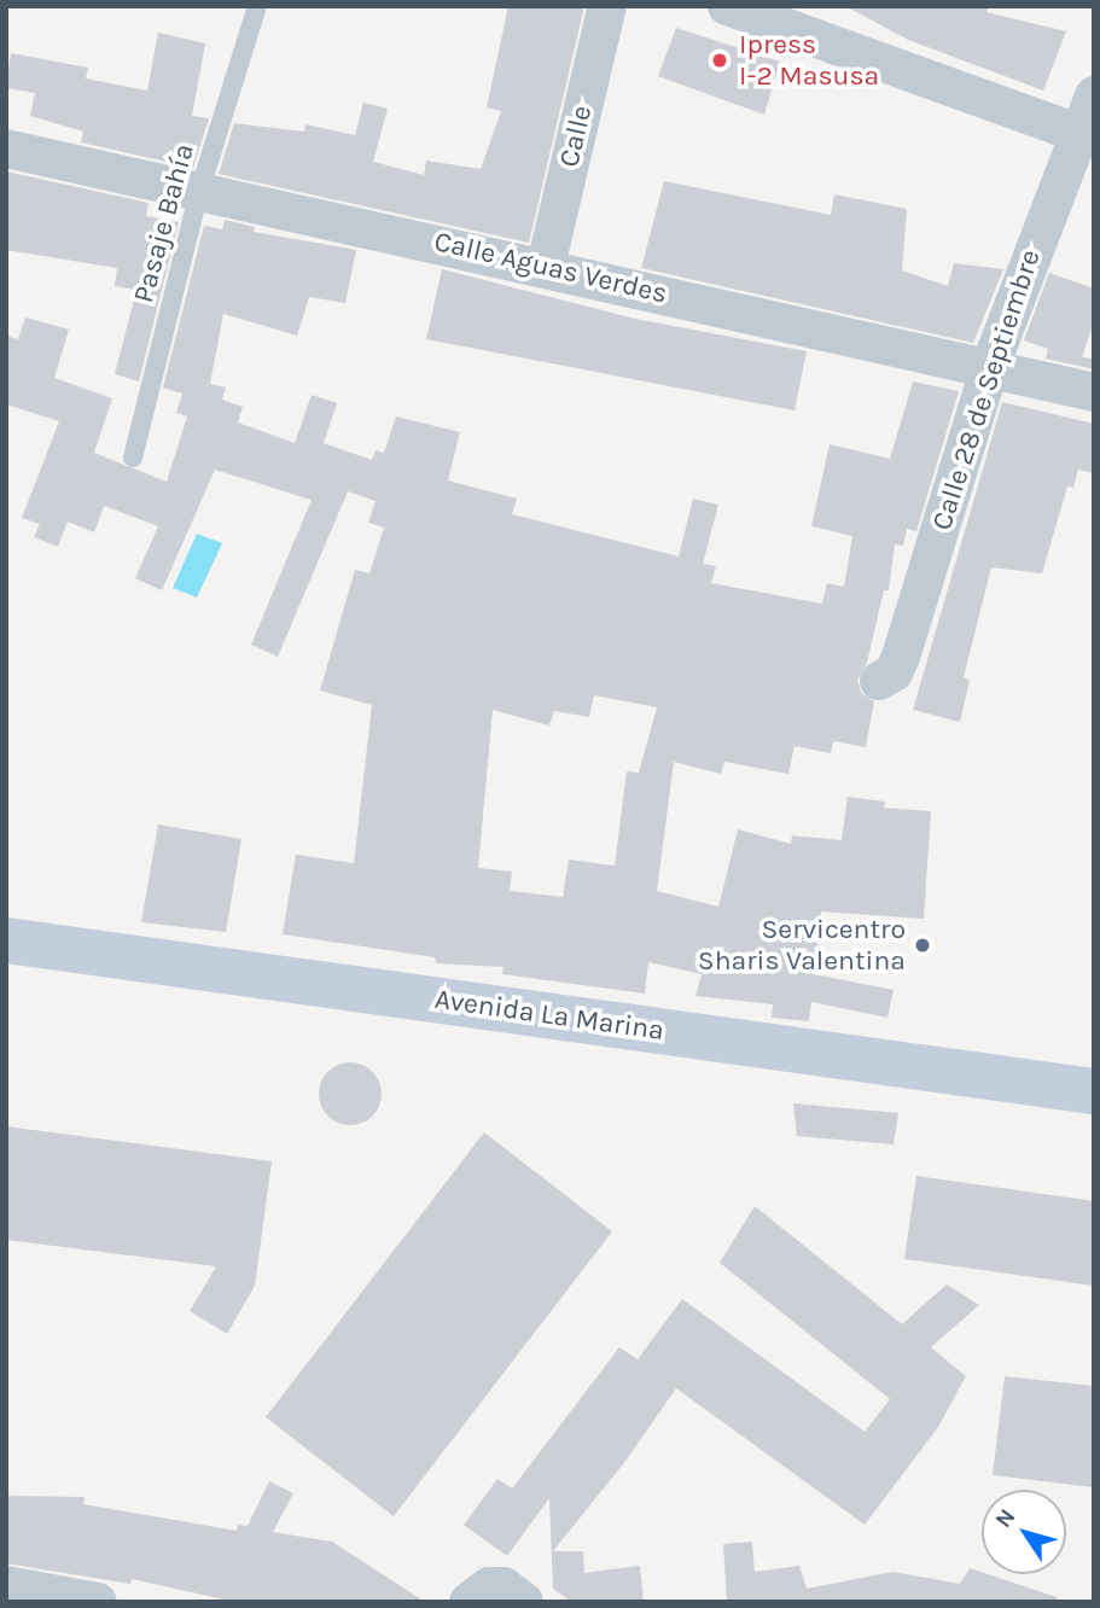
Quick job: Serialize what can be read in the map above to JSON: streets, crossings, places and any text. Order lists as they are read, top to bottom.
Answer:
{
  "streets": {
    "main road": ["Avenida La Marina"],
    "street": ["Calle", "Calle Aguas Verdes", "Calle 28 de Septiembre"],
    "lane": ["Pasaje Bahía"]
  },
  "crossings": [
    ["Calle", "Calle Aguas Verdes"],
    ["Pasaje Bahía", "Calle Aguas Verdes"],
    ["Calle Aguas Verdes", "Calle 28 de Septiembre"]
  ],
  "places": ["Ipress I-2 Masusa", "Servicentro Sharis Valentina"],
  "north": "top left"
}
